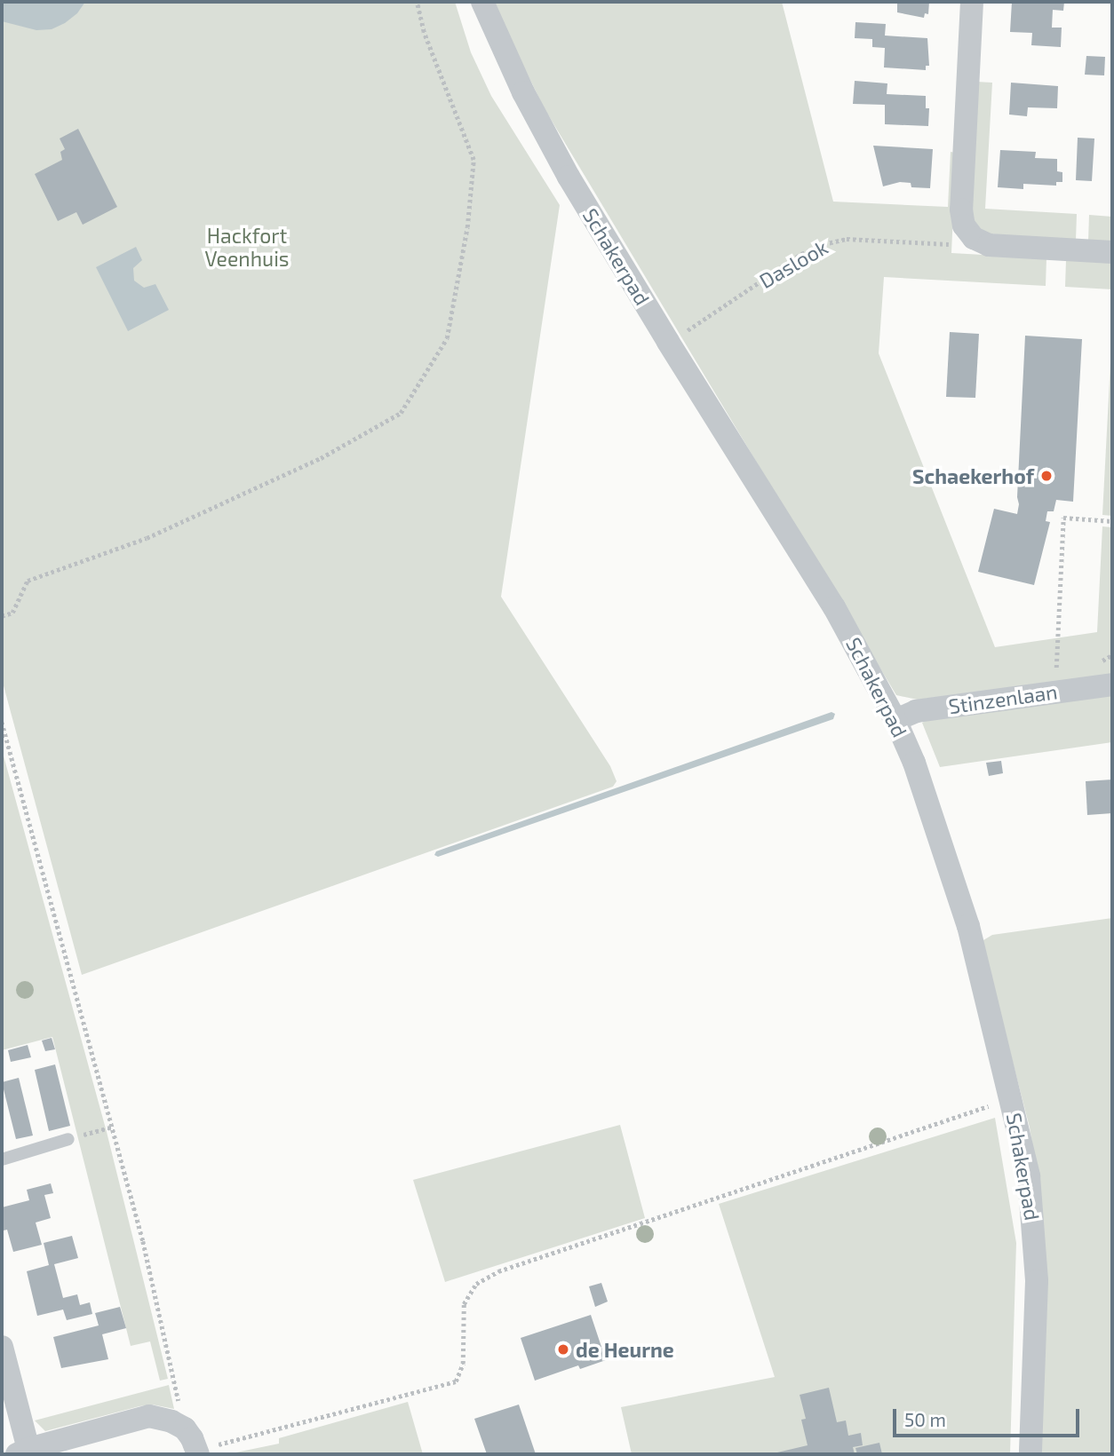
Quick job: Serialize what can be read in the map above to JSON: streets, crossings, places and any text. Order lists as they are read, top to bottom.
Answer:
{
  "streets": {
    "street": ["Schakerpad", "Stinzenlaan"],
    "path": ["Daslook"]
  },
  "crossings": [
    ["Schakerpad", "Daslook"],
    ["Schakerpad", "Stinzenlaan"]
  ],
  "parks": ["Hackfort Veenhuis"],
  "places": ["Schaekerhof", "de Heurne"],
  "scale_bar": "50 m"
}
